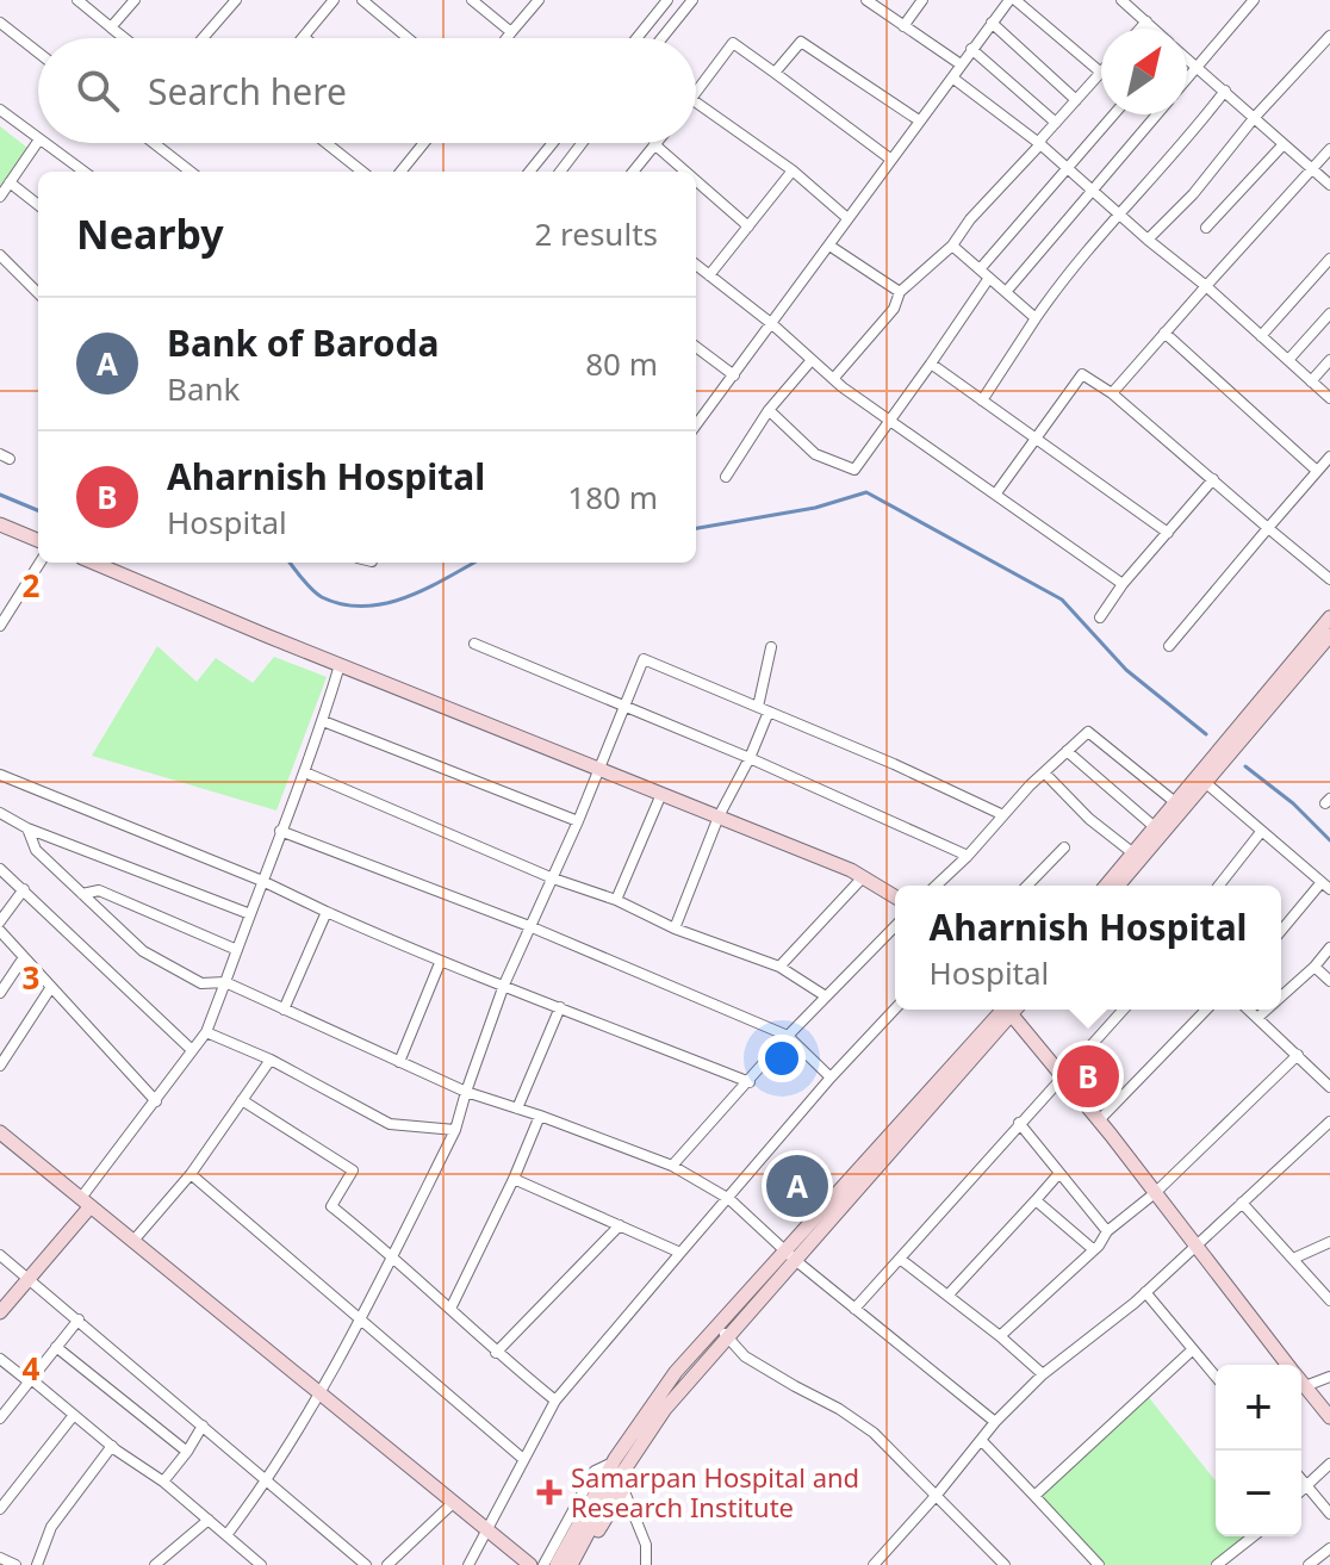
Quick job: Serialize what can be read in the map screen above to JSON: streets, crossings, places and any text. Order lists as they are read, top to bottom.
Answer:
{
  "places": {
    "health": ["Samarpan Hospital and Research Institute"]
  },
  "north": "top right",
  "page": {
    "search": "Search here",
    "heading": ["Nearby", "2 results"],
    "list": [
      {
        "mark": "A",
        "name": "Bank of Baroda",
        "note": "Bank",
        "value": "80 m"
      },
      {
        "mark": "B",
        "name": "Aharnish Hospital",
        "note": "Hospital",
        "value": "180 m"
      }
    ],
    "popup": ["Aharnish Hospital", "Hospital"],
    "pins": ["B", "A"],
    "map_buttons": ["+", "−"]
  },
  "grid": {
    "rows": ["2", "3", "4"]
  }
}
